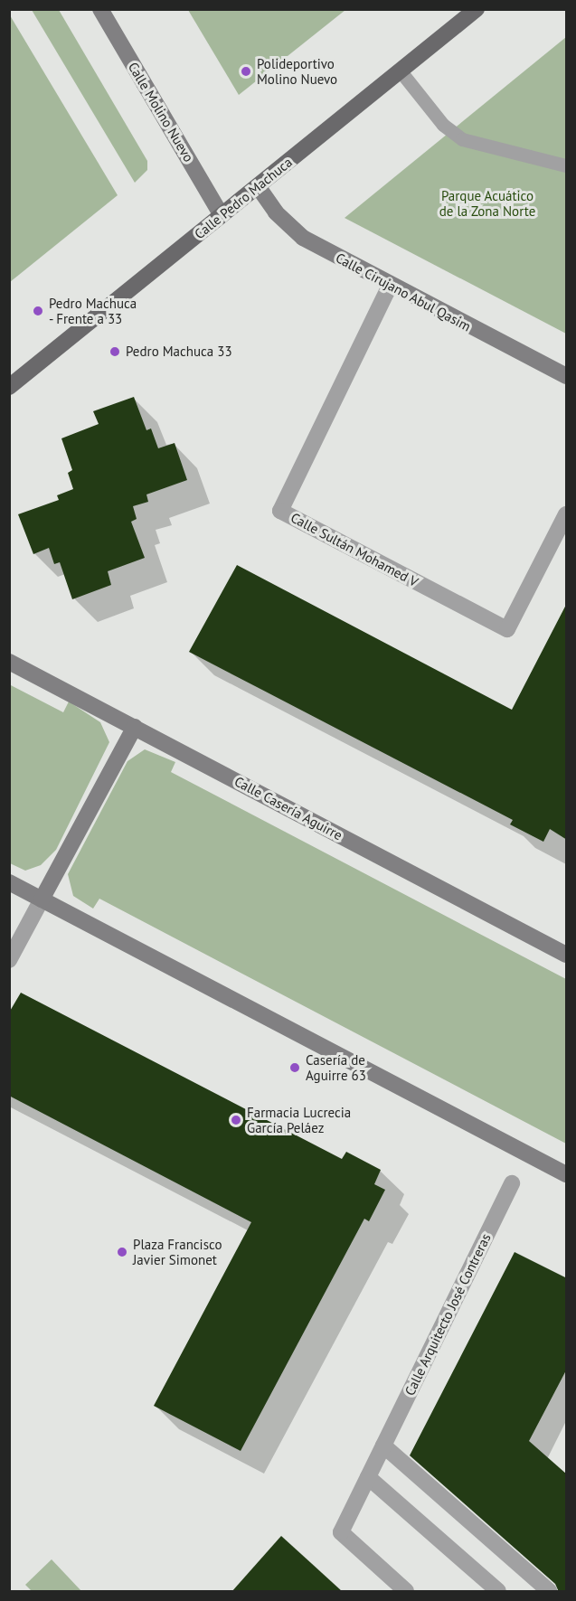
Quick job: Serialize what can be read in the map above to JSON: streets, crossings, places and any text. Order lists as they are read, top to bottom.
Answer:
{
  "streets": {
    "main road": [
      "Calle Molino Nuevo",
      "Calle Pedro Machuca",
      "Calle Cirujano Abul Qasim",
      "Calle Casería Aguirre"
    ],
    "street": ["Calle Sultán Mohamed V", "Calle Arquitecto José Contreras"]
  },
  "crossings": [
    ["Calle Molino Nuevo", "Calle Pedro Machuca"],
    ["Calle Pedro Machuca", "Calle Cirujano Abul Qasim"],
    ["Calle Cirujano Abul Qasim", "Calle Sultán Mohamed V"]
  ],
  "parks": ["Parque Acuático de la Zona Norte"],
  "places": [
    "Polideportivo Molino Nuevo",
    "Pedro Machuca - Frente a 33",
    "Pedro Machuca 33",
    "Casería de Aguirre 63",
    "Farmacia Lucrecia García Peláez",
    "Plaza Francisco Javier Simonet"
  ]
}
